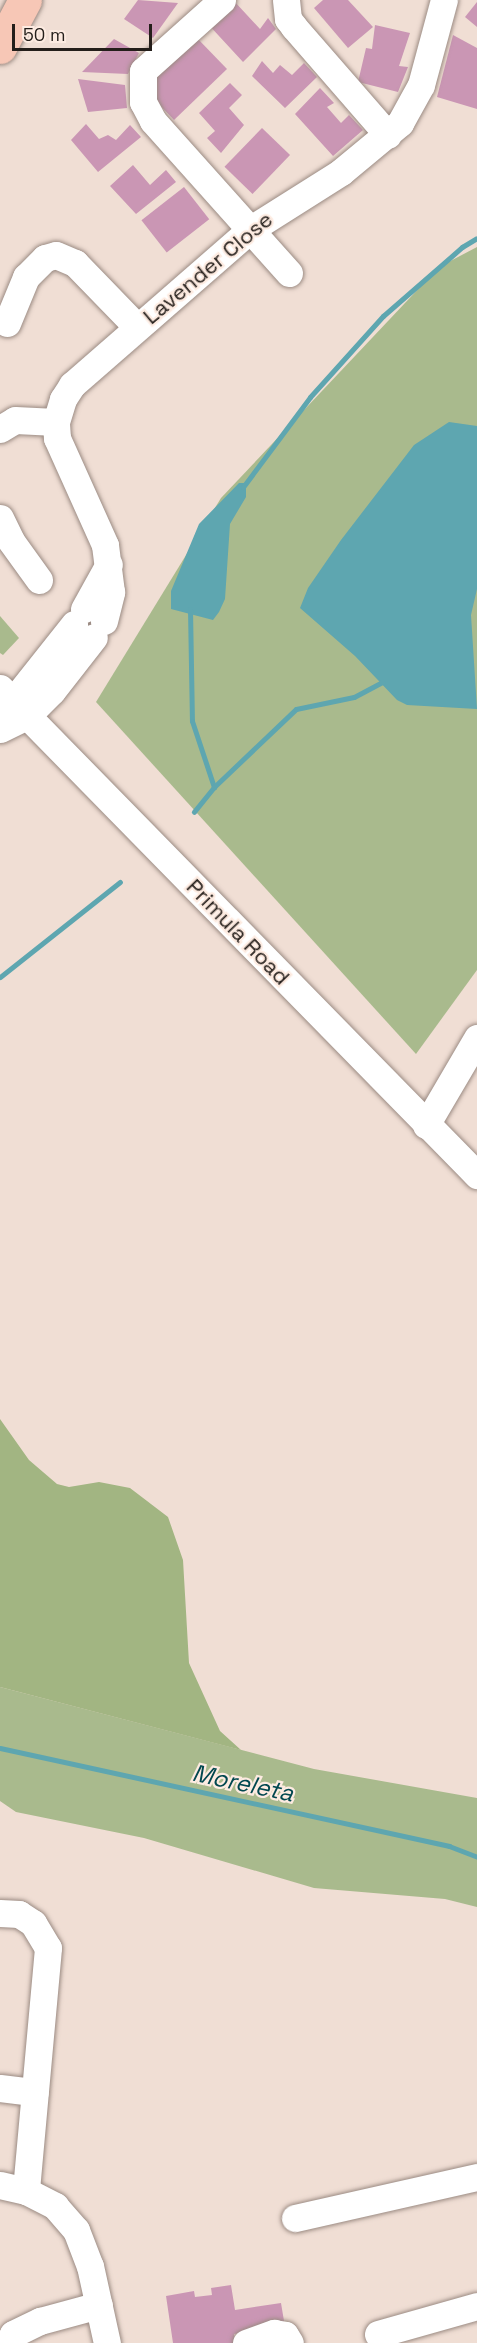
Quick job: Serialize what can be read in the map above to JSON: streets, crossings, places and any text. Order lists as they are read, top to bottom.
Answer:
{
  "streets": {
    "street": ["Lavender Close", "Primula Road"]
  },
  "water": ["Moreleta"],
  "scale_bar": "50 m"
}
